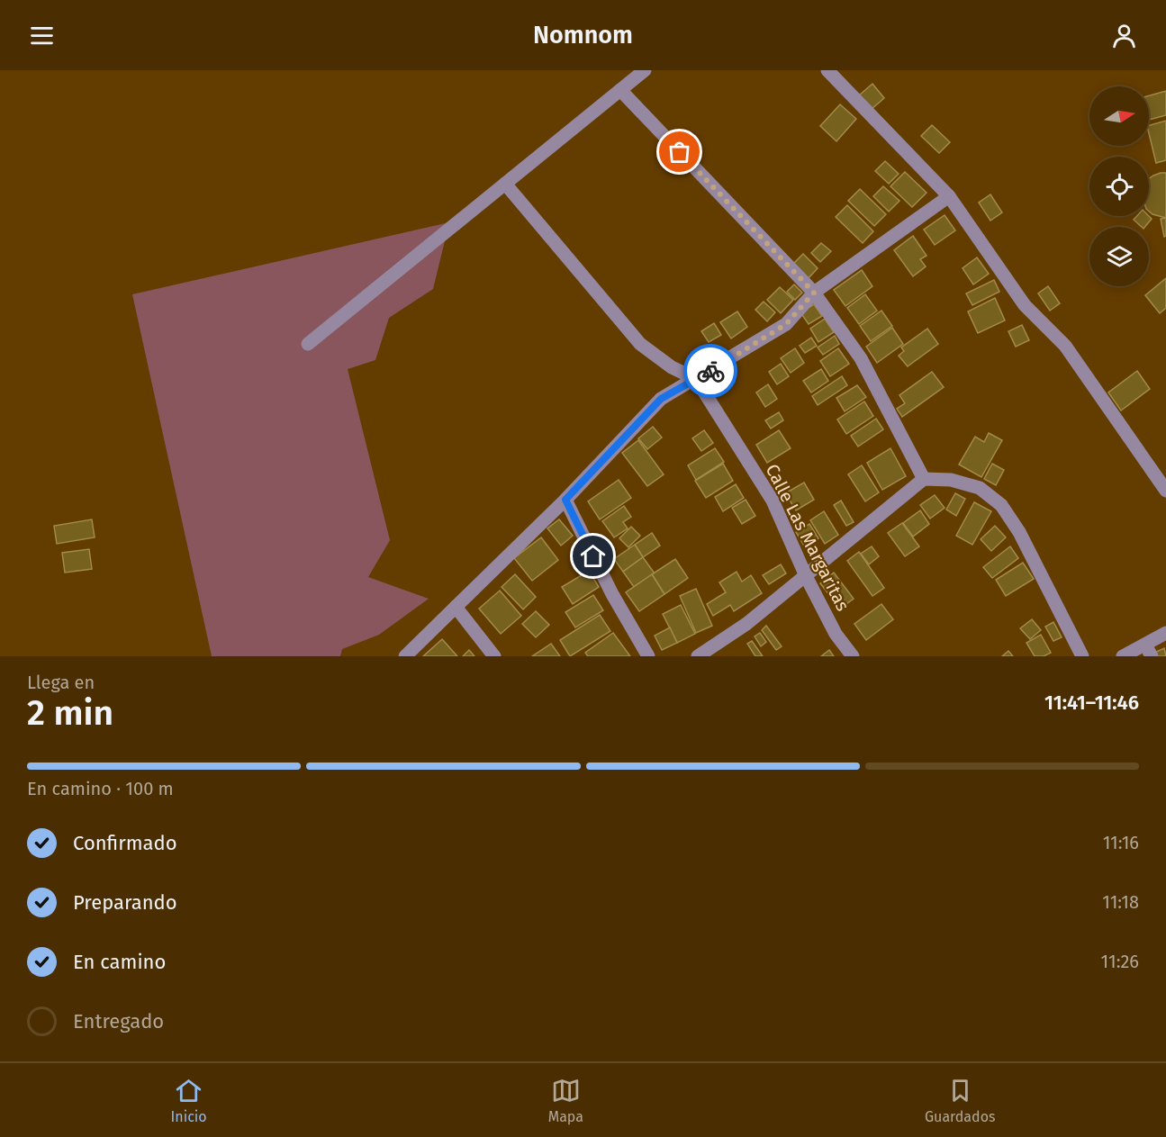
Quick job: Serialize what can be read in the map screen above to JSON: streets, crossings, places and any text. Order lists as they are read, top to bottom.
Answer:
{
  "streets": {
    "street": ["Calle Las Margaritas"]
  },
  "north": "right",
  "page": {
    "header": "Nomnom",
    "heading": ["2 min", "Llega en", "11:41–11:46"],
    "bar": "En camino · 100 m",
    "list": [
      ["Confirmado", "11:16"],
      ["Preparando", "11:18"],
      ["En camino", "11:26"],
      "Entregado"
    ],
    "tabs": ["Inicio", "Mapa", "Guardados"]
  }
}
